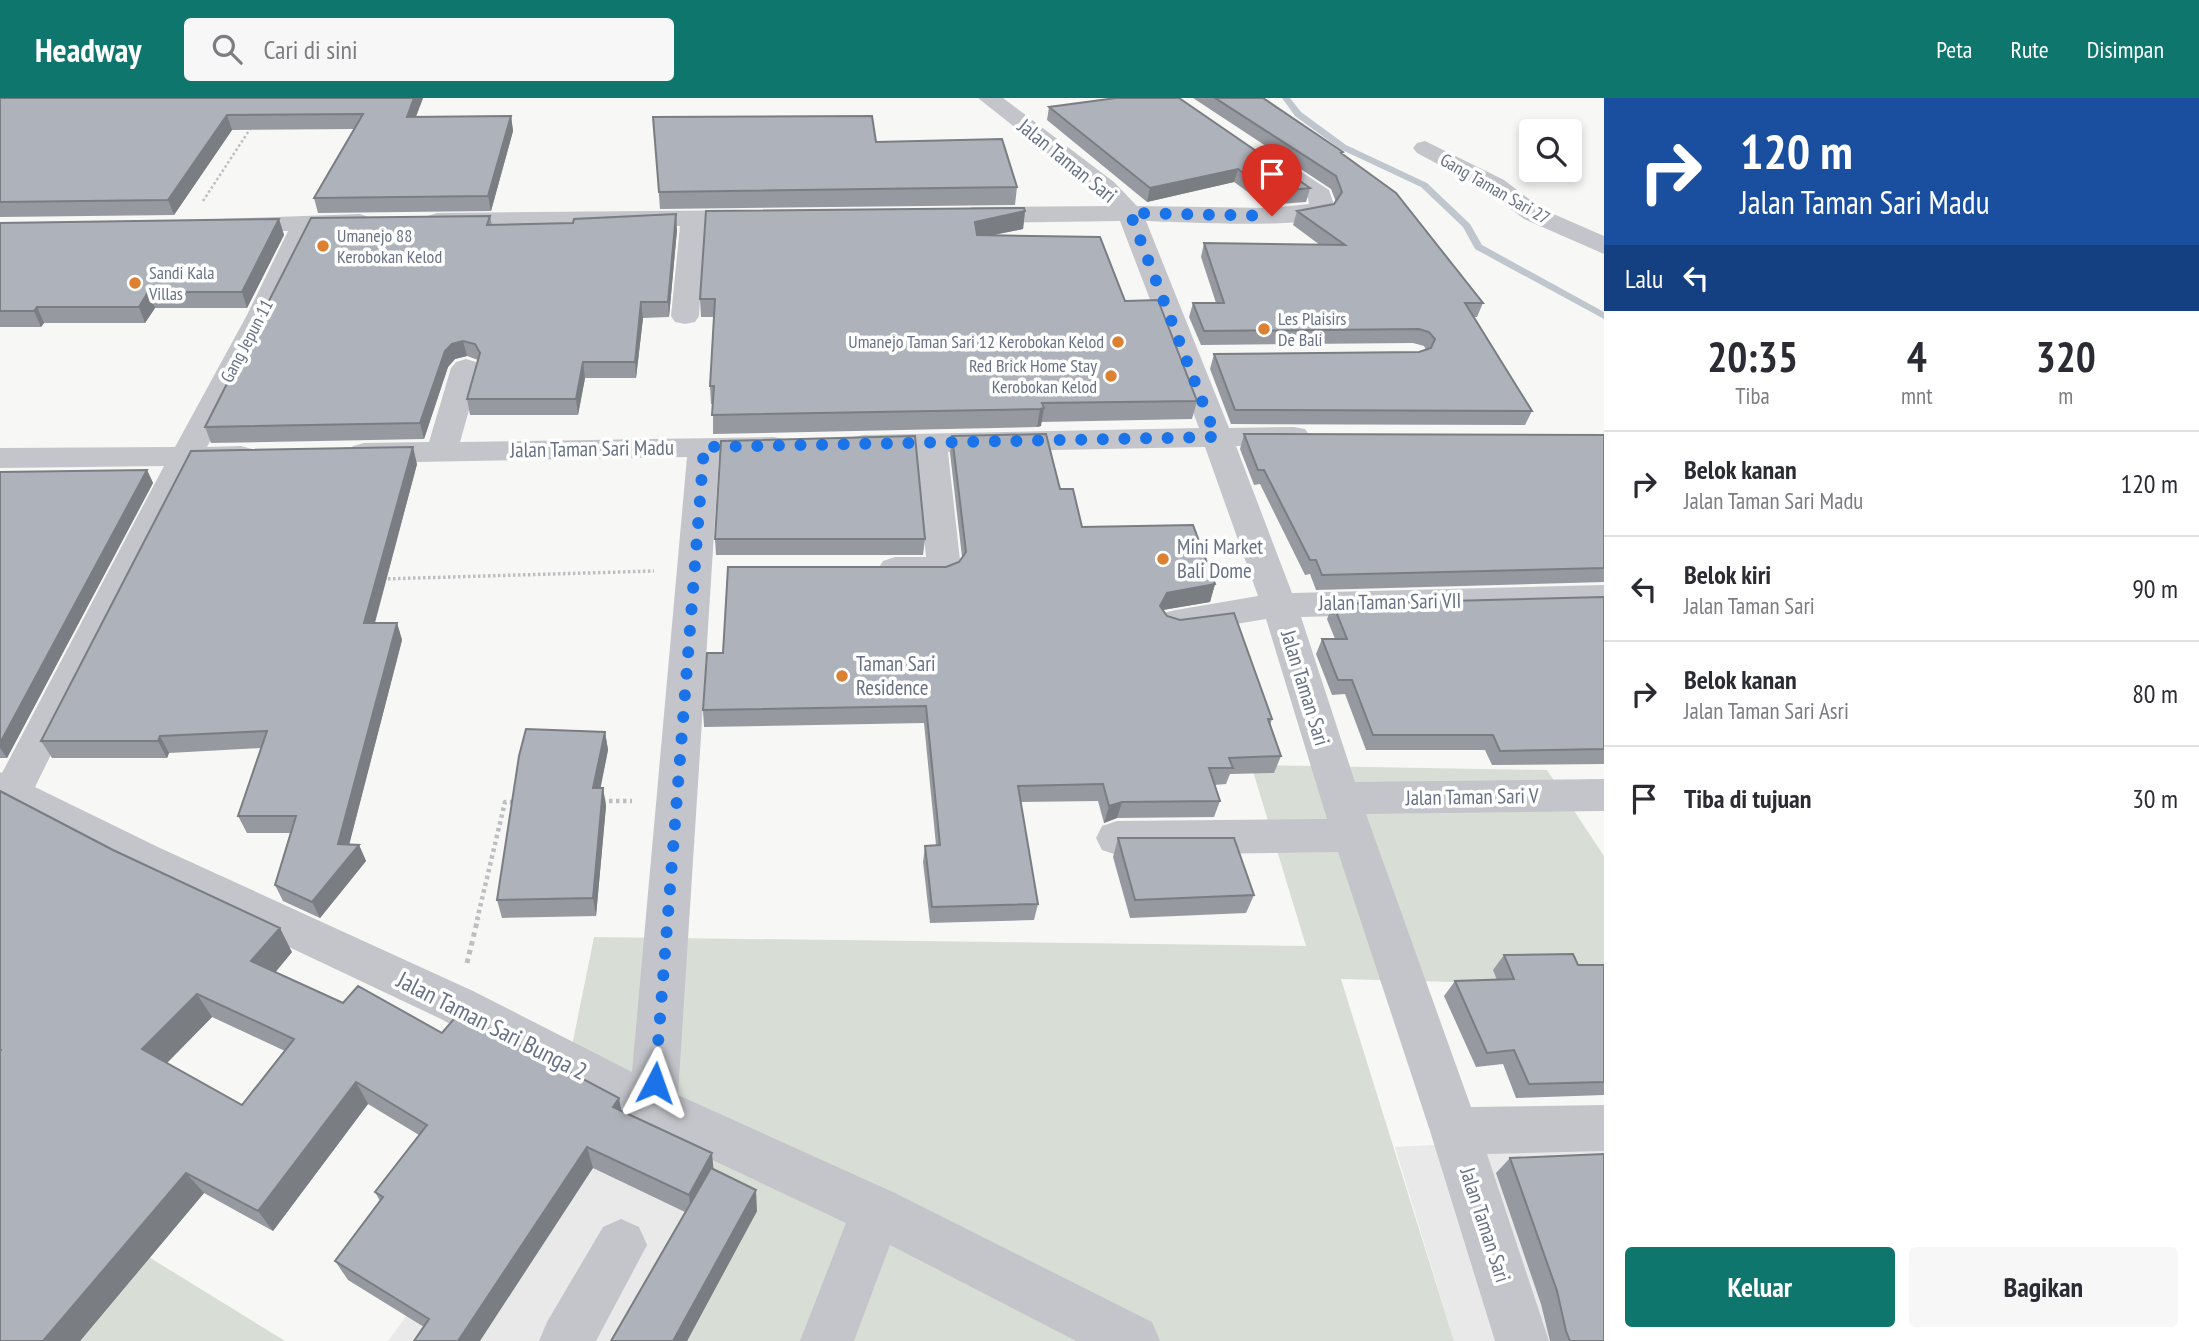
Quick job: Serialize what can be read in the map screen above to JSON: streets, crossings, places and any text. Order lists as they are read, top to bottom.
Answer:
{
  "streets": {
    "street": [
      "Jalan Taman Sari",
      "Gang Taman Sari 27",
      "Gang Jepun 11",
      "Jalan Taman Sari Madu",
      "Jalan Taman Sari VII",
      "Jalan Taman Sari V",
      "Jalan Taman Sari Bunga 2"
    ]
  },
  "crossings": [
    ["Jalan Taman Sari", "Jalan Taman Sari VII"],
    ["Jalan Taman Sari", "Jalan Taman Sari V"],
    ["Gang Jepun 11", "Jalan Taman Sari Bunga 2"]
  ],
  "places": [
    "Umanejo 88 Kerobokan Kelod",
    "Sandi Kala Villas",
    "Les Plaisirs De Bali",
    "Umanejo Taman Sari 12 Kerobokan Kelod",
    "Red Brick Home Stay Kerobokan Kelod",
    "Mini Market Bali Dome",
    "Taman Sari Residence"
  ],
  "page": {
    "header": "Headway",
    "search": "Cari di sini",
    "nav": ["Peta", "Rute", "Disimpan"],
    "turn": ["120 m", "Jalan Taman Sari Madu"],
    "then": "Lalu",
    "eta": [
      "20:35",
      "Tiba",
      "4",
      "mnt",
      "320",
      "m"
    ],
    "list": [
      {
        "name": "Belok kanan",
        "note": "Jalan Taman Sari Madu",
        "value": "120 m"
      },
      {
        "name": "Belok kiri",
        "note": "Jalan Taman Sari",
        "value": "90 m"
      },
      {
        "name": "Belok kanan",
        "note": "Jalan Taman Sari Asri",
        "value": "80 m"
      },
      {
        "name": "Tiba di tujuan",
        "value": "30 m"
      }
    ],
    "buttons": ["Keluar", "Bagikan"]
  }
}
